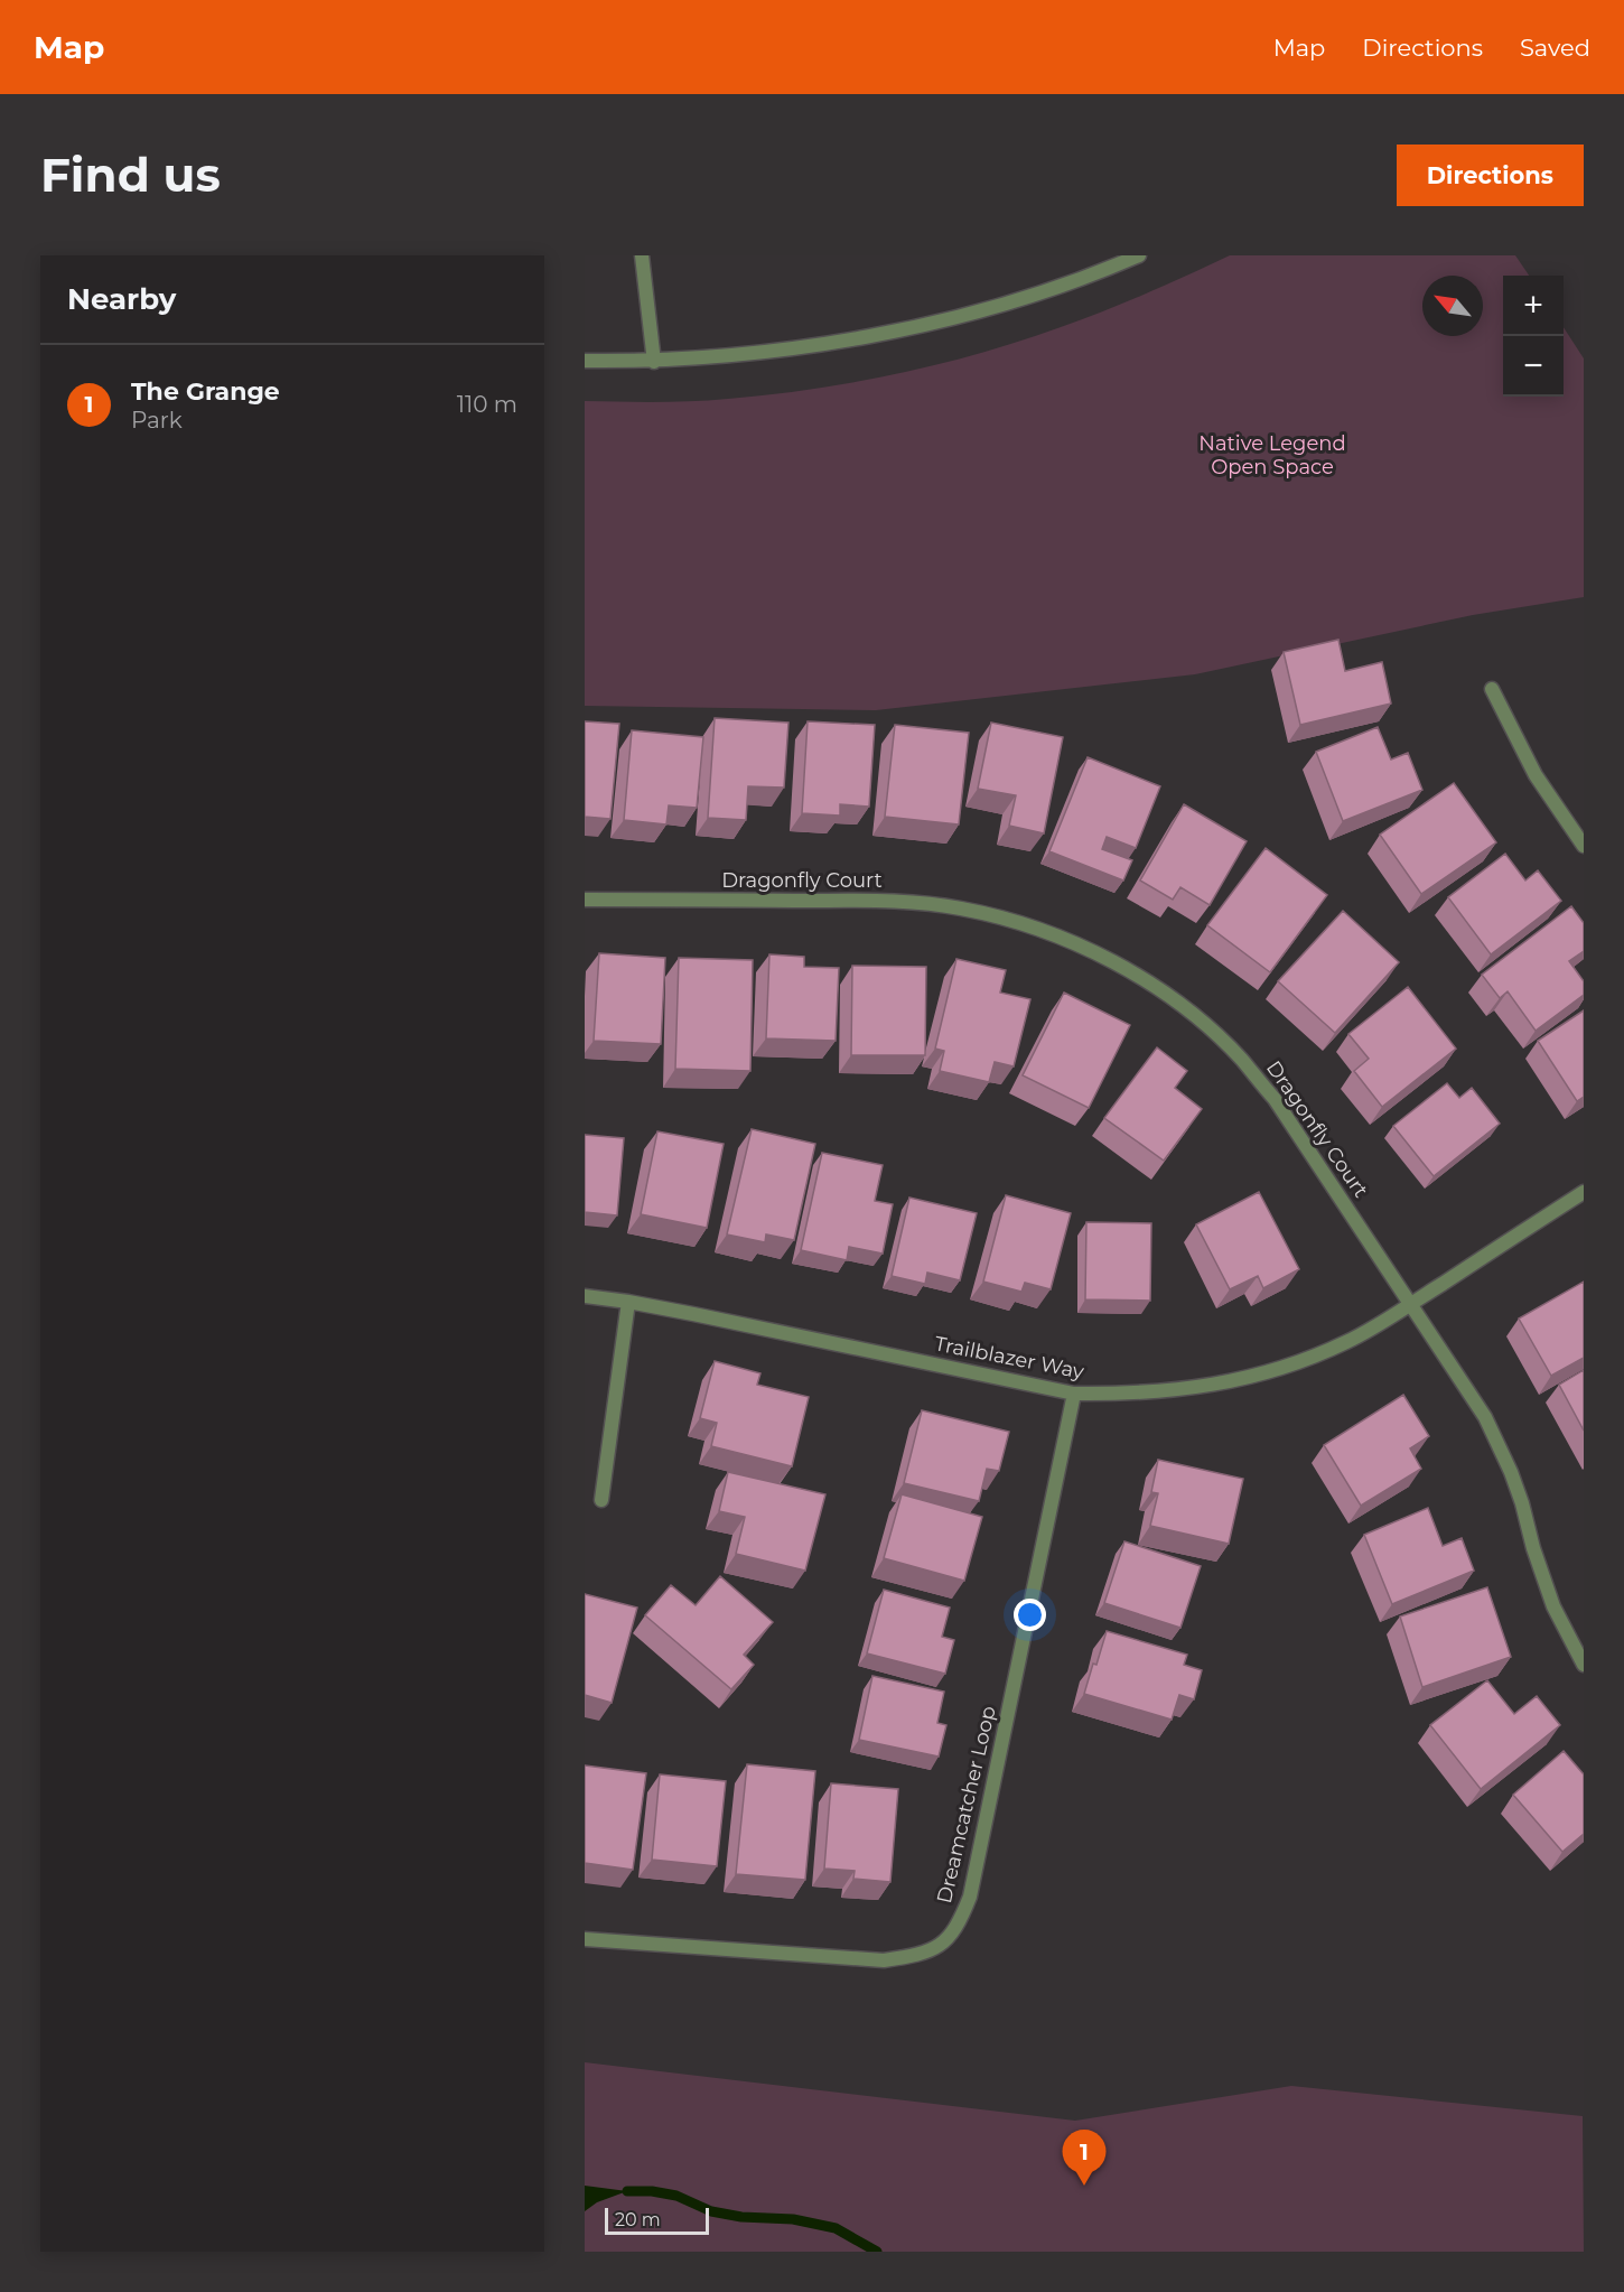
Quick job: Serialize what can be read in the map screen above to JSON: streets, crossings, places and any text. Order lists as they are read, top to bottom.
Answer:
{
  "streets": {
    "street": ["Dragonfly Court", "Trailblazer Way", "Dreamcatcher Loop"]
  },
  "crossings": [
    ["Dragonfly Court", "Trailblazer Way"],
    ["Trailblazer Way", "Dreamcatcher Loop"]
  ],
  "parks": ["Native Legend Open Space"],
  "scale_bar": "20 m",
  "north": "top left",
  "page": {
    "header": "Map",
    "nav": ["Map", "Directions", "Saved"],
    "buttons": "Directions",
    "title": "Find us",
    "heading": "Nearby",
    "map_buttons": ["+", "−"],
    "list": [
      {
        "mark": "1",
        "name": "The Grange",
        "note": "Park",
        "value": "110 m"
      }
    ],
    "pins": "1",
    "scale": "20 m"
  }
}
